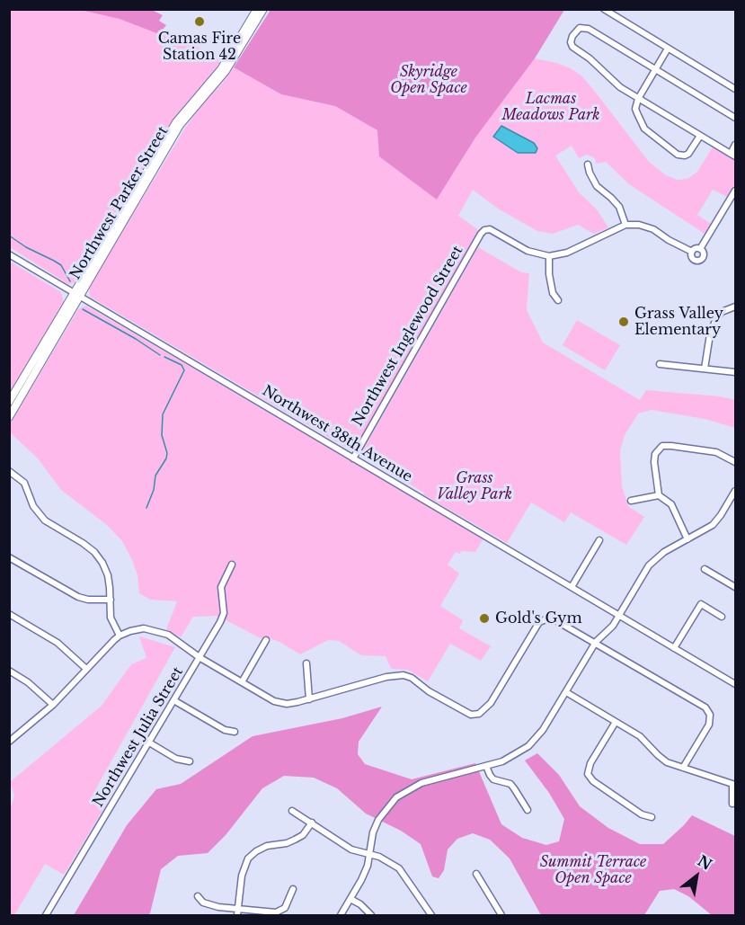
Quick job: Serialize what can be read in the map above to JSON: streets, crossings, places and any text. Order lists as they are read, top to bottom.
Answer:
{
  "streets": {
    "main road": ["Northwest Parker Street"],
    "street": ["Northwest Inglewood Street", "Northwest 38th Avenue", "Northwest Julia Street"]
  },
  "crossings": [
    ["Northwest Parker Street", "Northwest 38th Avenue"],
    ["Northwest Inglewood Street", "Northwest 38th Avenue"]
  ],
  "parks": [
    "Skyridge Open Space",
    "Lacmas Meadows Park",
    "Grass Valley Park",
    "Summit Terrace Open Space"
  ],
  "places": ["Camas Fire Station 42", "Grass Valley Elementary", "Gold's Gym"],
  "north": "top right"
}
